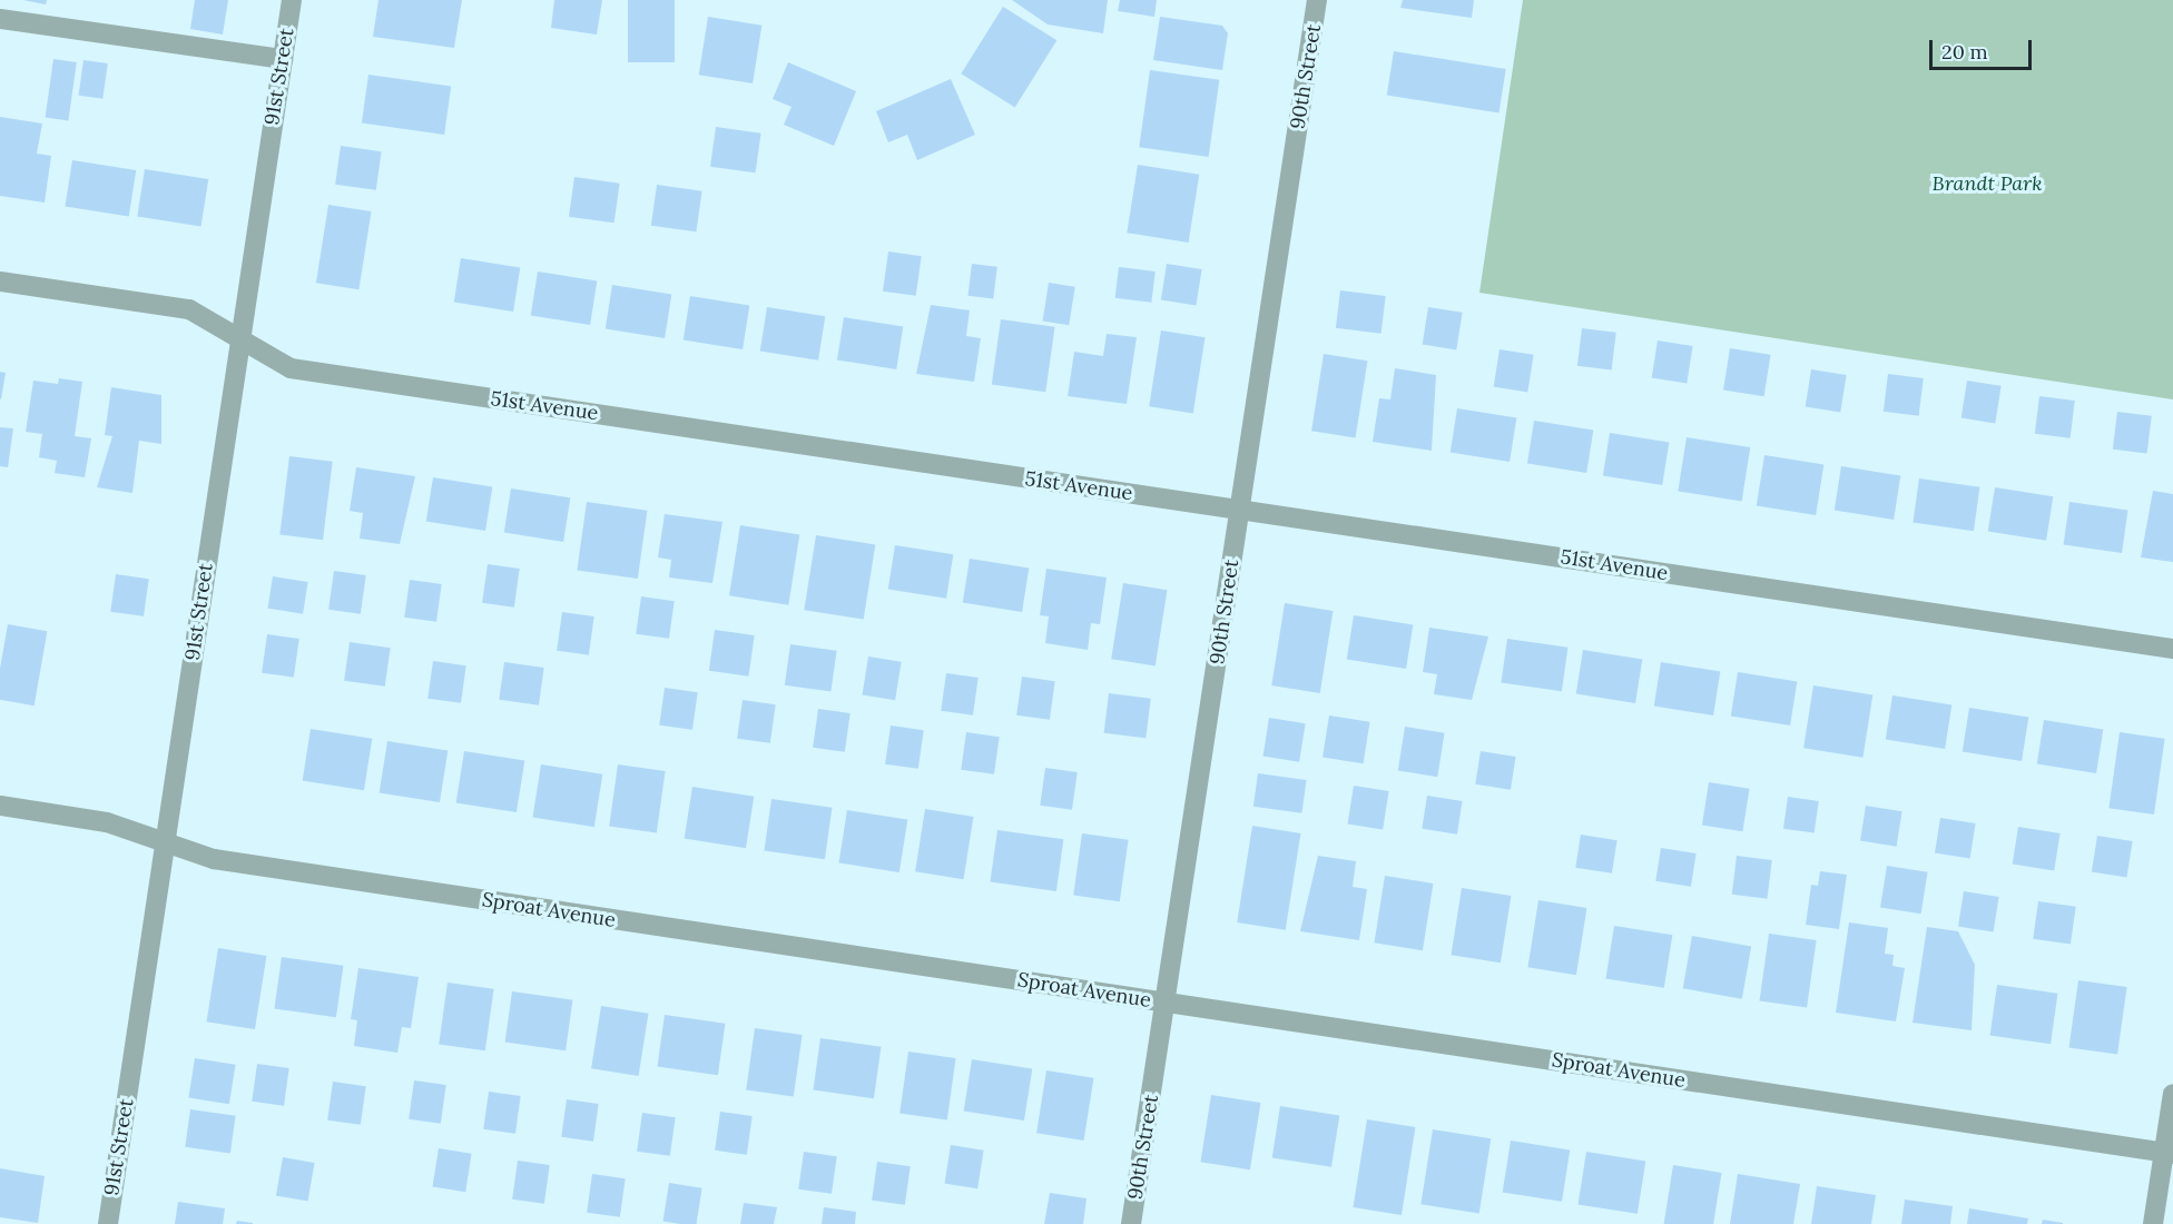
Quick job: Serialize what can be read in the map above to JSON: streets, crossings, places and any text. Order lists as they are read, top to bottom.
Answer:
{
  "streets": {
    "street": [
      "91st Street",
      "90th Street",
      "51st Avenue",
      "Sproat Avenue"
    ]
  },
  "crossings": [
    ["91st Street", "51st Avenue"],
    ["91st Street", "Sproat Avenue"],
    ["90th Street", "51st Avenue"],
    ["90th Street", "Sproat Avenue"]
  ],
  "parks": ["Brandt Park"],
  "scale_bar": "20 m"
}
